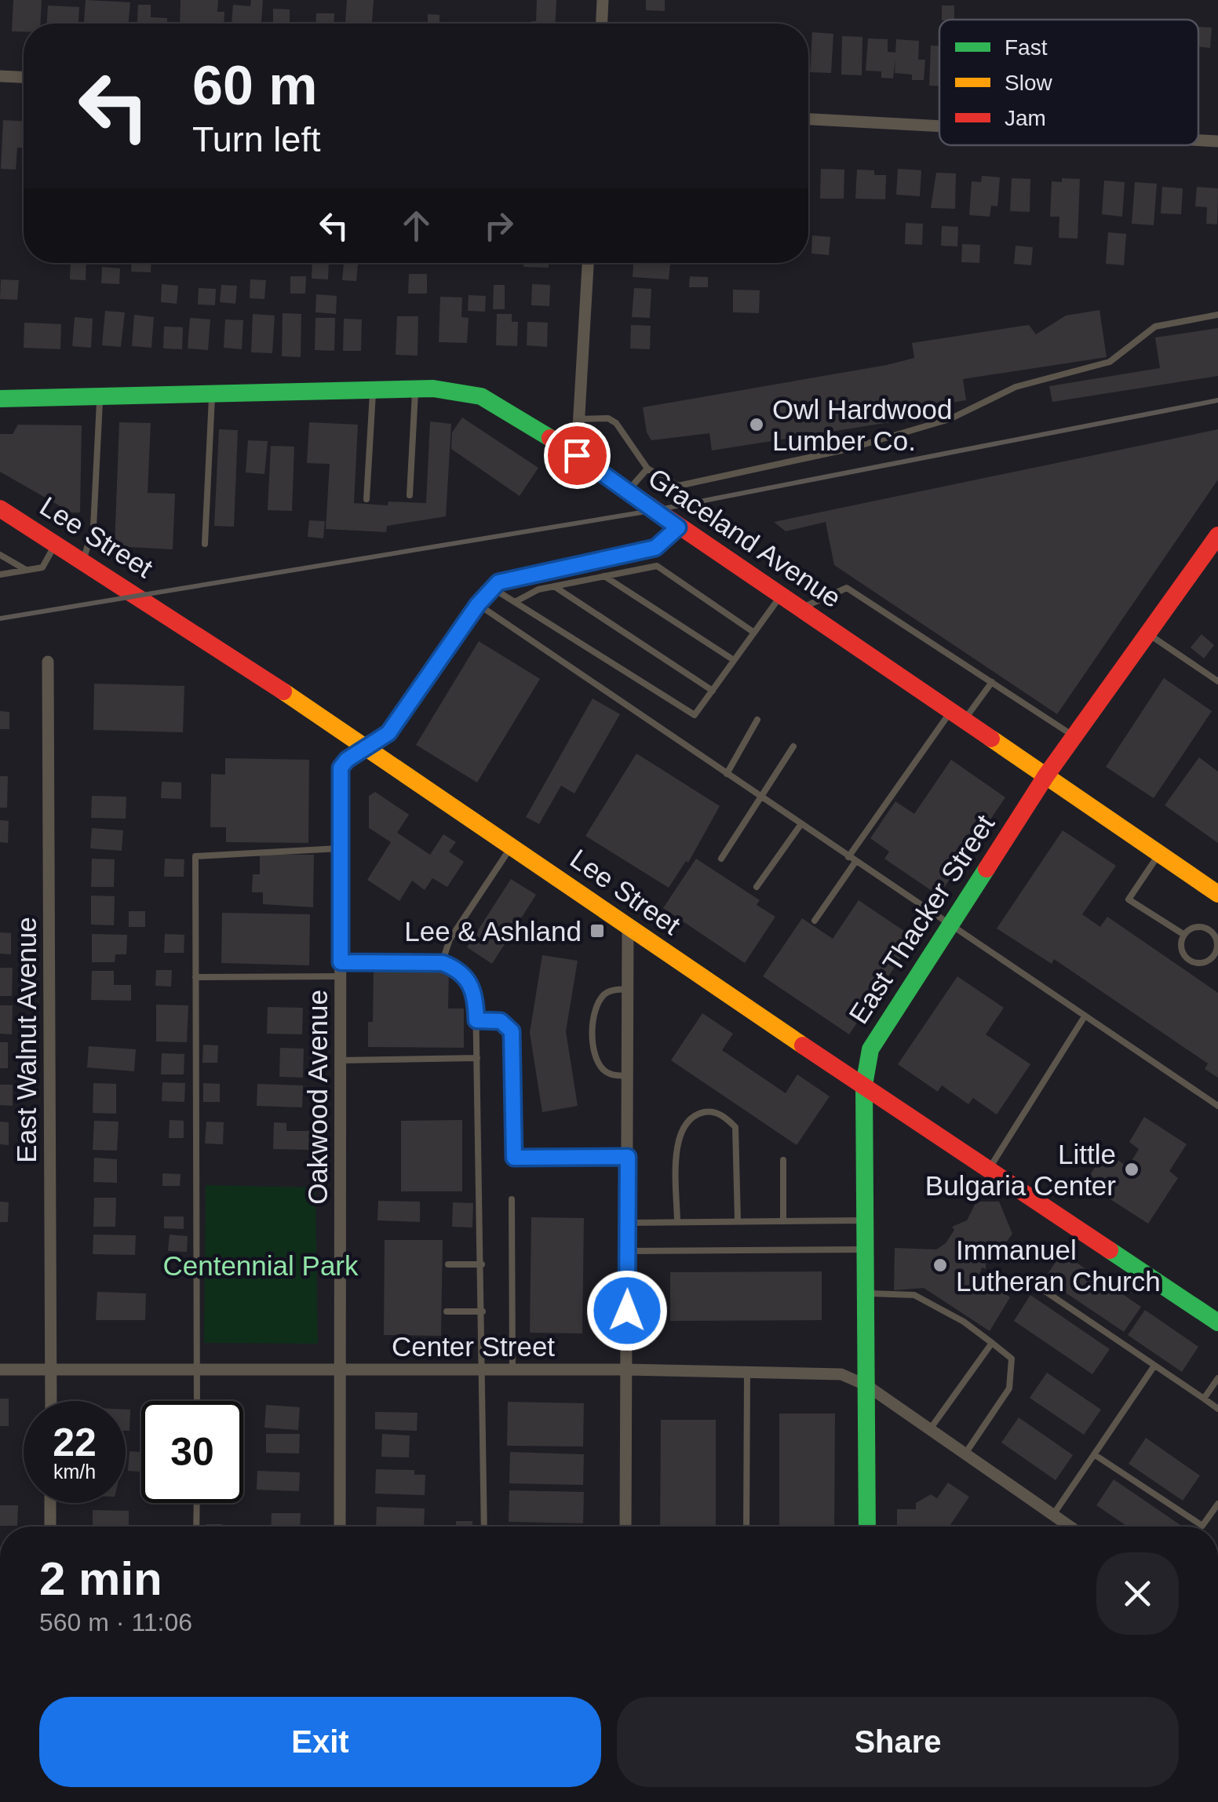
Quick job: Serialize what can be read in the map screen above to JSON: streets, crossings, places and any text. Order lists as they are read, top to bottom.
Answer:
{
  "streets": {
    "main road": ["Lee Street", "Graceland Avenue", "East Thacker Street"],
    "street": ["East Walnut Avenue", "Oakwood Avenue", "Center Street"]
  },
  "crossings": [
    ["Lee Street", "East Thacker Street"],
    ["Lee Street", "Oakwood Avenue"],
    ["Graceland Avenue", "East Thacker Street"],
    ["Graceland Avenue", "Oakwood Avenue"],
    ["East Thacker Street", "Center Street"],
    ["East Walnut Avenue", "Center Street"],
    ["Oakwood Avenue", "Center Street"]
  ],
  "parks": ["Centennial Park"],
  "places": {
    "other": ["Owl Hardwood Lumber Co.", "Little Bulgaria Center", "Immanuel Lutheran Church"],
    "transit": ["Lee & Ashland"]
  },
  "legend": ["Fast", "Slow", "Jam"],
  "page": {
    "turn": ["60 m", "Turn left"],
    "speed": "22 km/h",
    "limit": "30",
    "heading": ["2 min", "560 m · 11:06"],
    "buttons": ["Exit", "Share"]
  }
}
